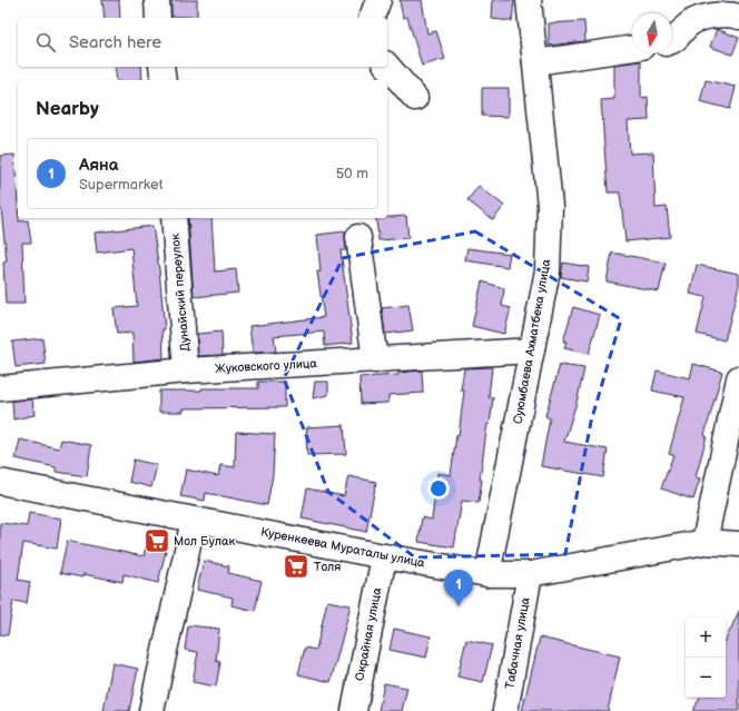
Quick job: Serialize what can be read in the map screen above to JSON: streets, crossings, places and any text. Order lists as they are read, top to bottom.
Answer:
{
  "streets": {
    "street": [
      "Дунайский переулок",
      "Суюмбаева Ахматбека улица",
      "Жуковского улица",
      "Куренкеева Мураталы улица",
      "Окрайная улица",
      "Табачная улица"
    ]
  },
  "crossings": [
    ["Дунайский переулок", "Жуковского улица"],
    ["Суюмбаева Ахматбека улица", "Жуковского улица"],
    ["Суюмбаева Ахматбека улица", "Куренкеева Мураталы улица"],
    ["Куренкеева Мураталы улица", "Окрайная улица"],
    ["Куренкеева Мураталы улица", "Табачная улица"]
  ],
  "places": {
    "supermarket": ["Мол Булак", "Толя"]
  },
  "north": "bottom",
  "page": {
    "search": "Search here",
    "heading": "Nearby",
    "list": [
      {
        "mark": "1",
        "name": "Аяна",
        "note": "Supermarket",
        "value": "50 m"
      }
    ],
    "pins": "1",
    "map_buttons": ["+", "−"]
  }
}
